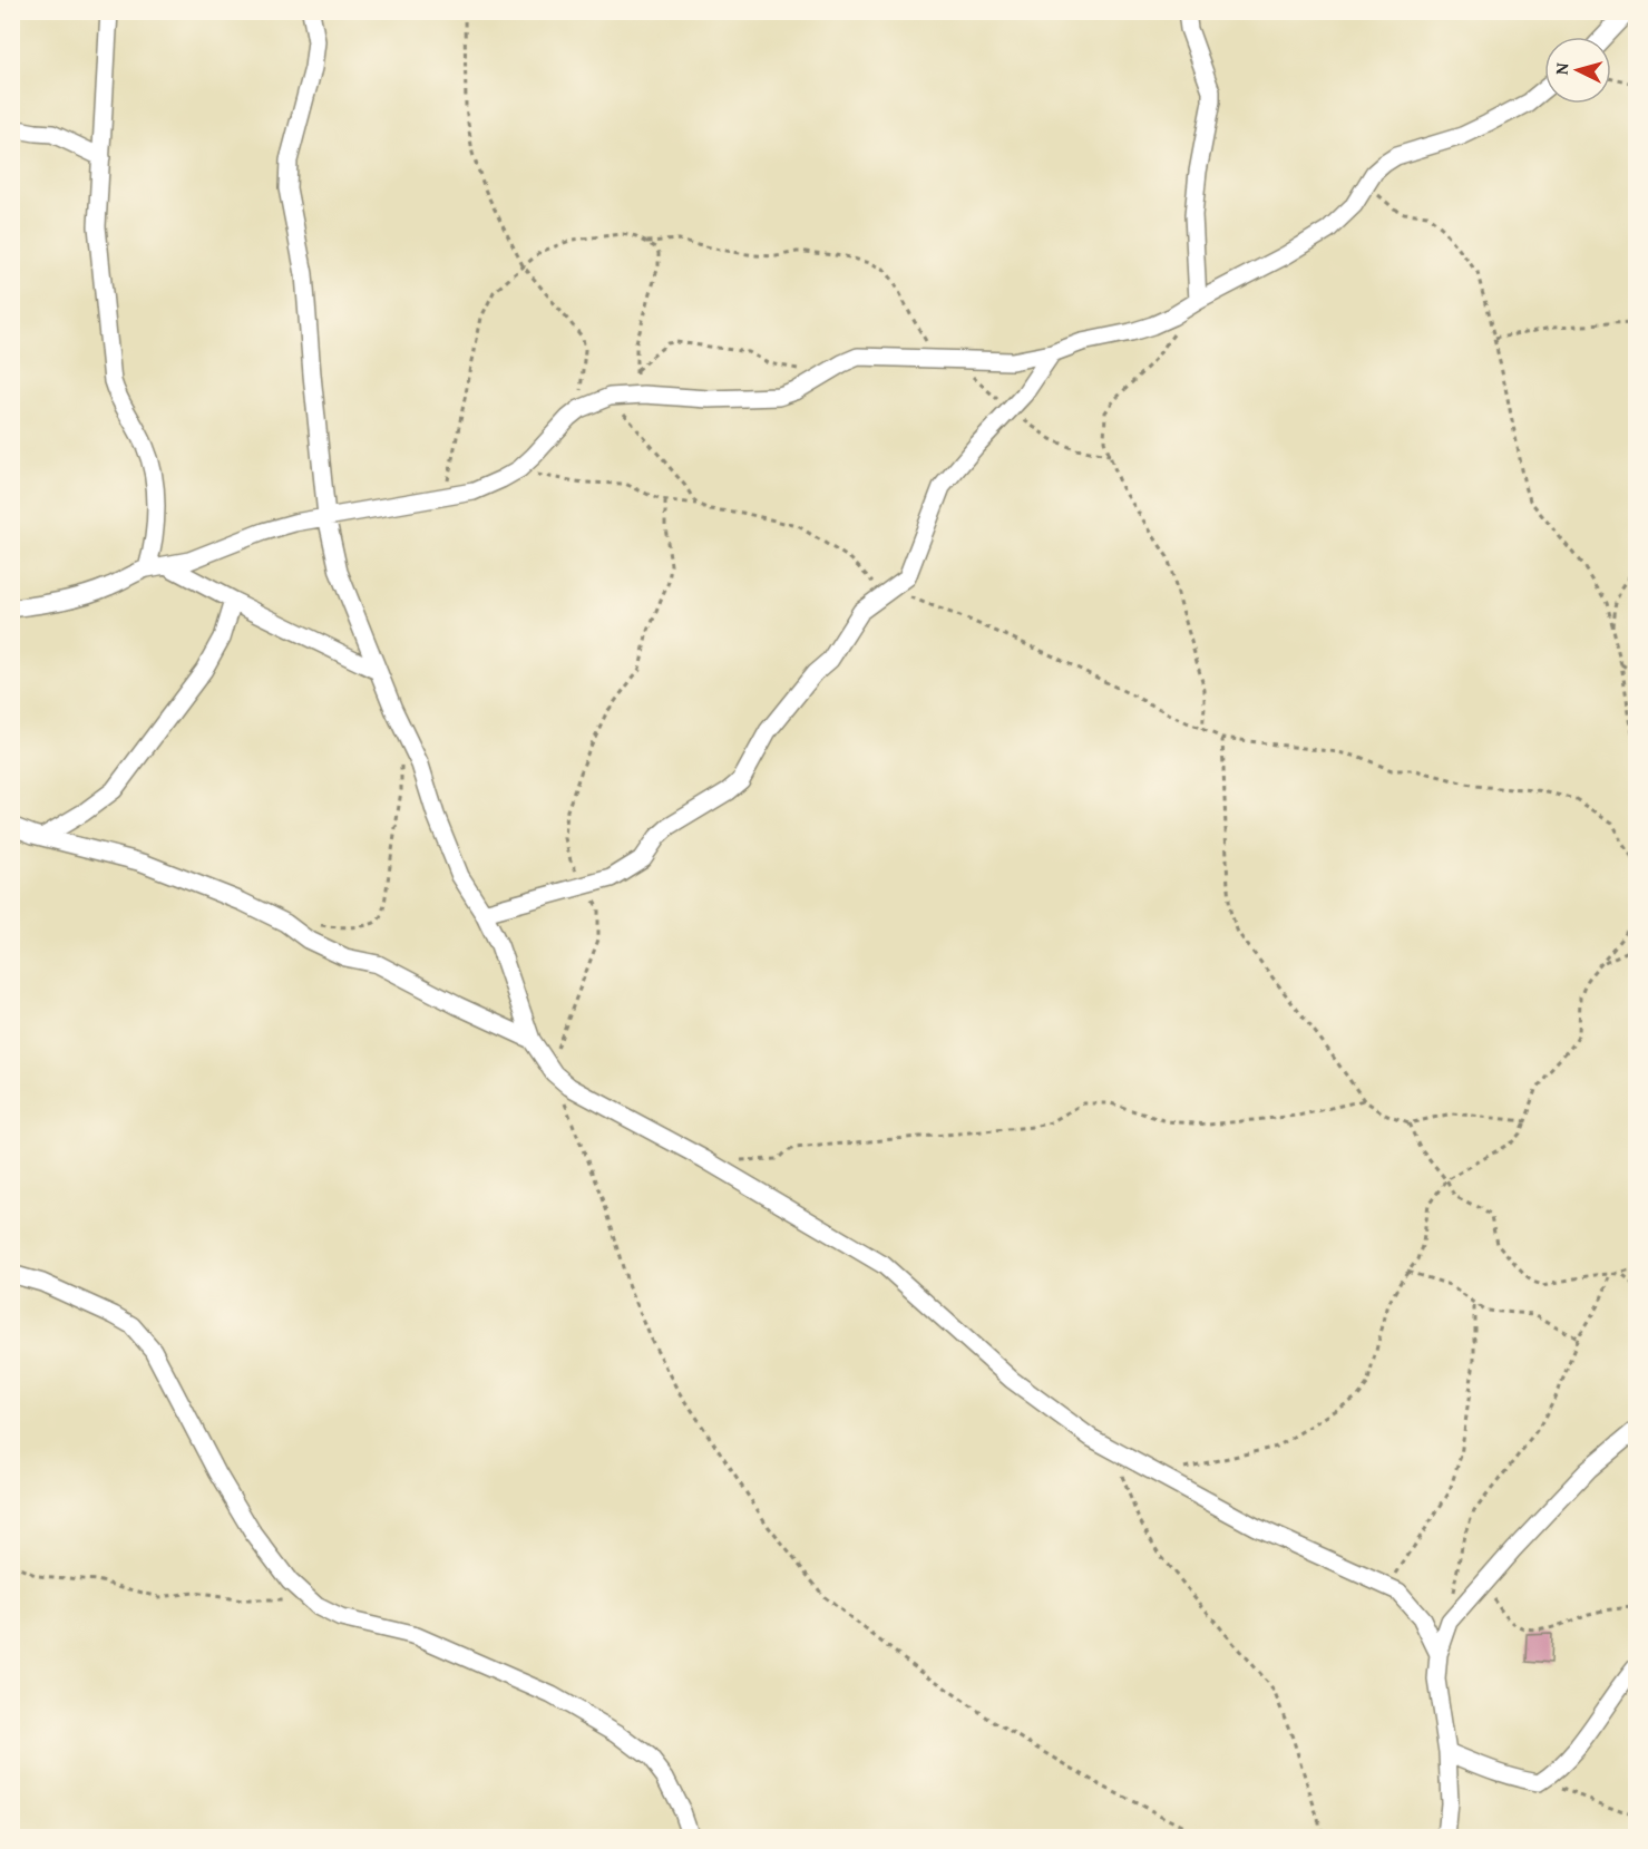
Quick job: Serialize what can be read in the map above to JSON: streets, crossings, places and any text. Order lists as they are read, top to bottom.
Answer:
{
  "north": "left"
}
